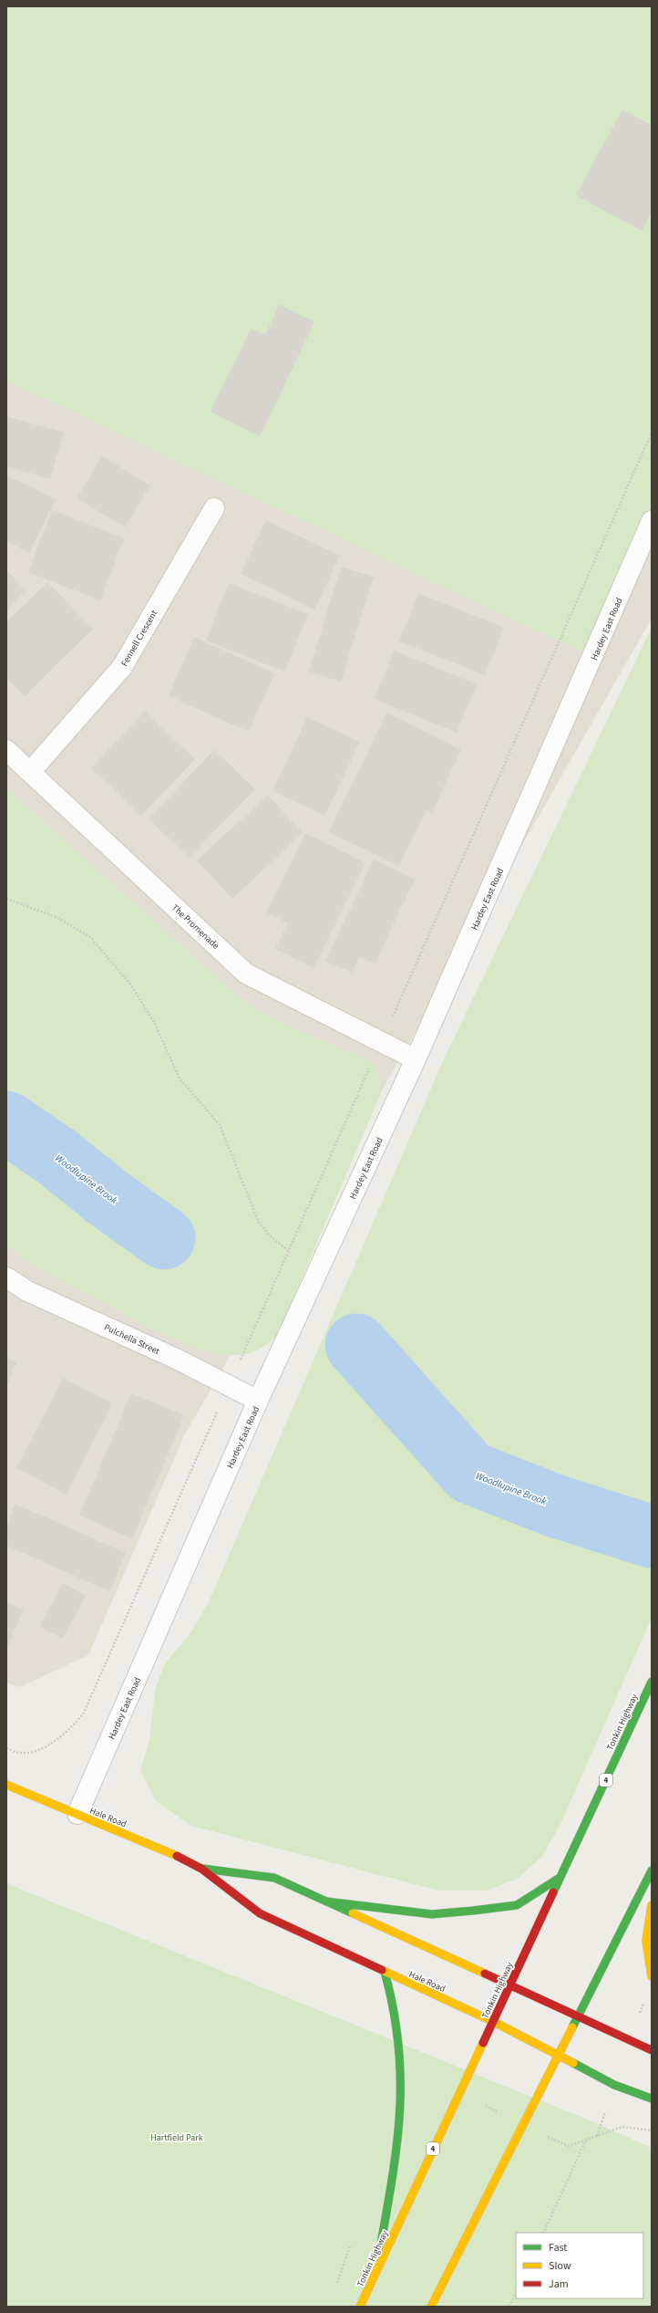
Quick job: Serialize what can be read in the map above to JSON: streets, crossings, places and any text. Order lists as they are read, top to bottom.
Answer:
{
  "streets": {
    "main road": ["Tonkin Highway", "4", "Hale Road"],
    "street": [
      "Hardey East Road",
      "Fennell Crescent",
      "The Promenade",
      "Pulchella Street"
    ]
  },
  "crossings": [
    ["Hardey East Road", "The Promenade"],
    ["Hardey East Road", "Pulchella Street"],
    ["Hardey East Road", "Hale Road"],
    ["Fennell Crescent", "The Promenade"],
    ["Tonkin Highway", "Hale Road"]
  ],
  "water": ["Woodlupine Brook"],
  "parks": ["Hartfield Park"],
  "legend": ["Fast", "Slow", "Jam"]
}
